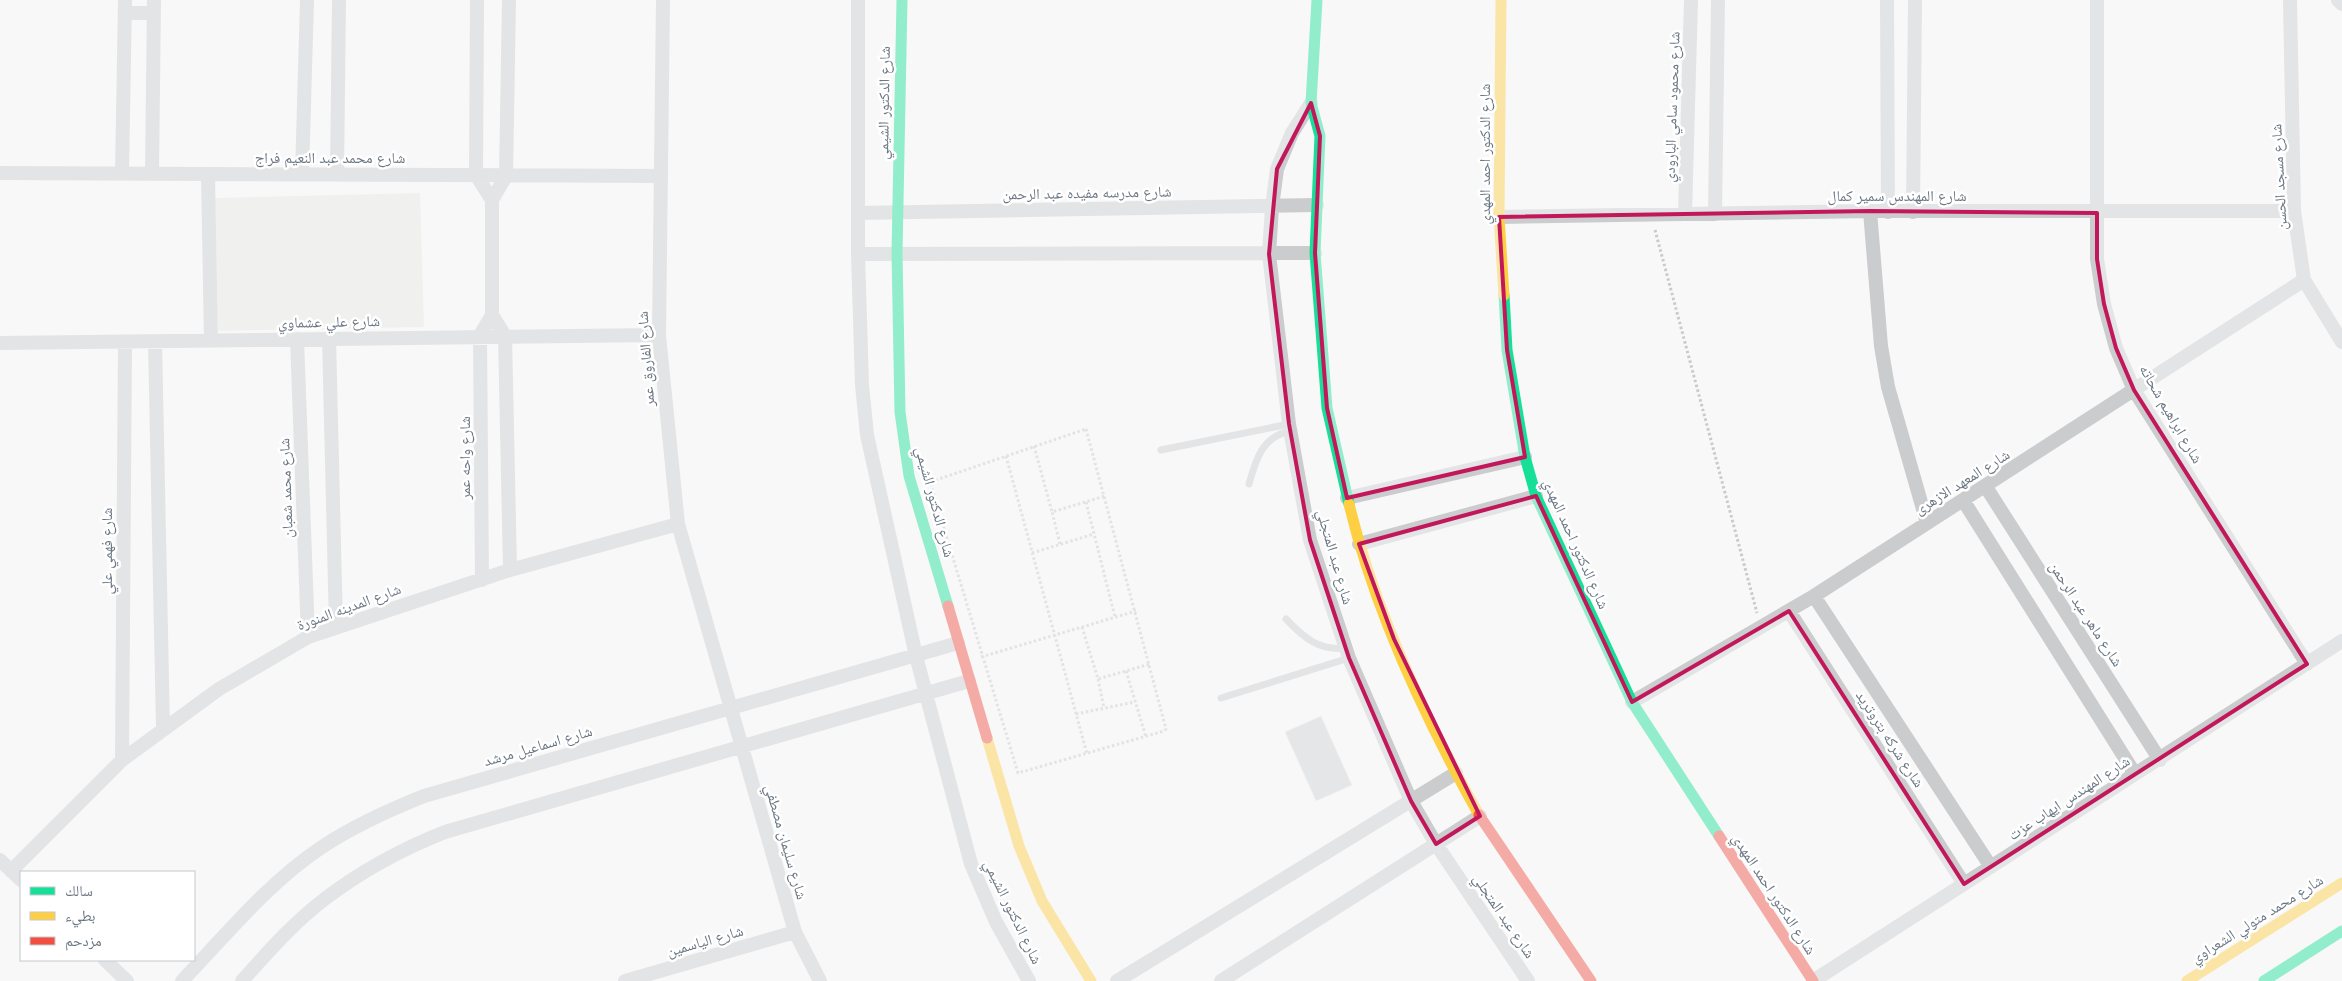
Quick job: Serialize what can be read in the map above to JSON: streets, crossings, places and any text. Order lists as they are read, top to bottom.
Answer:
{
  "streets": {
    "street": [
      "شارع الدكتور الشيمي",
      "شارع محمود سامي البارودي",
      "شارع الدكتور احمد المهدي",
      "شارع محمد عبد النعيم فراج",
      "شارع مسجد الحسن",
      "شارع مدرسه مفيده عبد الرحمن",
      "شارع المهندس سمير كمال",
      "شارع علي عشماوي",
      "شارع الفاروق عمر",
      "شارع ابراهيم شحاته",
      "شارع واحه عمر",
      "شارع المعهد الازهرى",
      "شارع محمد شعبان",
      "شارع فهمي علي",
      "شارع عبد المتجلي",
      "شارع المدينه المنورة",
      "شارع ماهر عبد الرحمن",
      "شارع شركه بتروتريد",
      "شارع اسماعيل مرشد",
      "شارع المهندس ايهاب عزت",
      "شارع سليمان مصطفي",
      "شارع محمد متولي الشعراوي",
      "شارع الياسمين"
    ]
  },
  "crossings": [
    ["شارع الدكتور الشيمي", "شارع مدرسه مفيده عبد الرحمن"],
    ["شارع الدكتور الشيمي", "شارع اسماعيل مرشد"],
    ["شارع محمود سامي البارودي", "شارع المهندس سمير كمال"],
    ["شارع الدكتور احمد المهدي", "شارع المهندس سمير كمال"],
    ["شارع الدكتور احمد المهدي", "شارع المعهد الازهرى"],
    ["شارع الدكتور احمد المهدي", "شارع المهندس ايهاب عزت"],
    ["شارع محمد عبد النعيم فراج", "شارع الفاروق عمر"],
    ["شارع مسجد الحسن", "شارع المهندس سمير كمال"],
    ["شارع مسجد الحسن", "شارع المعهد الازهرى"],
    ["شارع مدرسه مفيده عبد الرحمن", "شارع عبد المتجلي"],
    ["شارع المهندس سمير كمال", "شارع ابراهيم شحاته"],
    ["شارع علي عشماوي", "شارع الفاروق عمر"],
    ["شارع علي عشماوي", "شارع واحه عمر"],
    ["شارع علي عشماوي", "شارع محمد شعبان"],
    ["شارع علي عشماوي", "شارع فهمي علي"],
    ["شارع الفاروق عمر", "شارع المدينه المنورة"],
    ["شارع الفاروق عمر", "شارع اسماعيل مرشد"],
    ["شارع الفاروق عمر", "شارع سليمان مصطفي"],
    ["شارع ابراهيم شحاته", "شارع المعهد الازهرى"],
    ["شارع ابراهيم شحاته", "شارع المهندس ايهاب عزت"],
    ["شارع واحه عمر", "شارع المدينه المنورة"],
    ["شارع المعهد الازهرى", "شارع ماهر عبد الرحمن"],
    ["شارع المعهد الازهرى", "شارع شركه بتروتريد"],
    ["شارع محمد شعبان", "شارع المدينه المنورة"],
    ["شارع فهمي علي", "شارع المدينه المنورة"],
    ["شارع ماهر عبد الرحمن", "شارع المهندس ايهاب عزت"],
    ["شارع شركه بتروتريد", "شارع المهندس ايهاب عزت"],
    ["شارع اسماعيل مرشد", "شارع سليمان مصطفي"],
    ["شارع سليمان مصطفي", "شارع الياسمين"]
  ],
  "legend": ["سالك", "بطيء", "مزدحم"]
}
